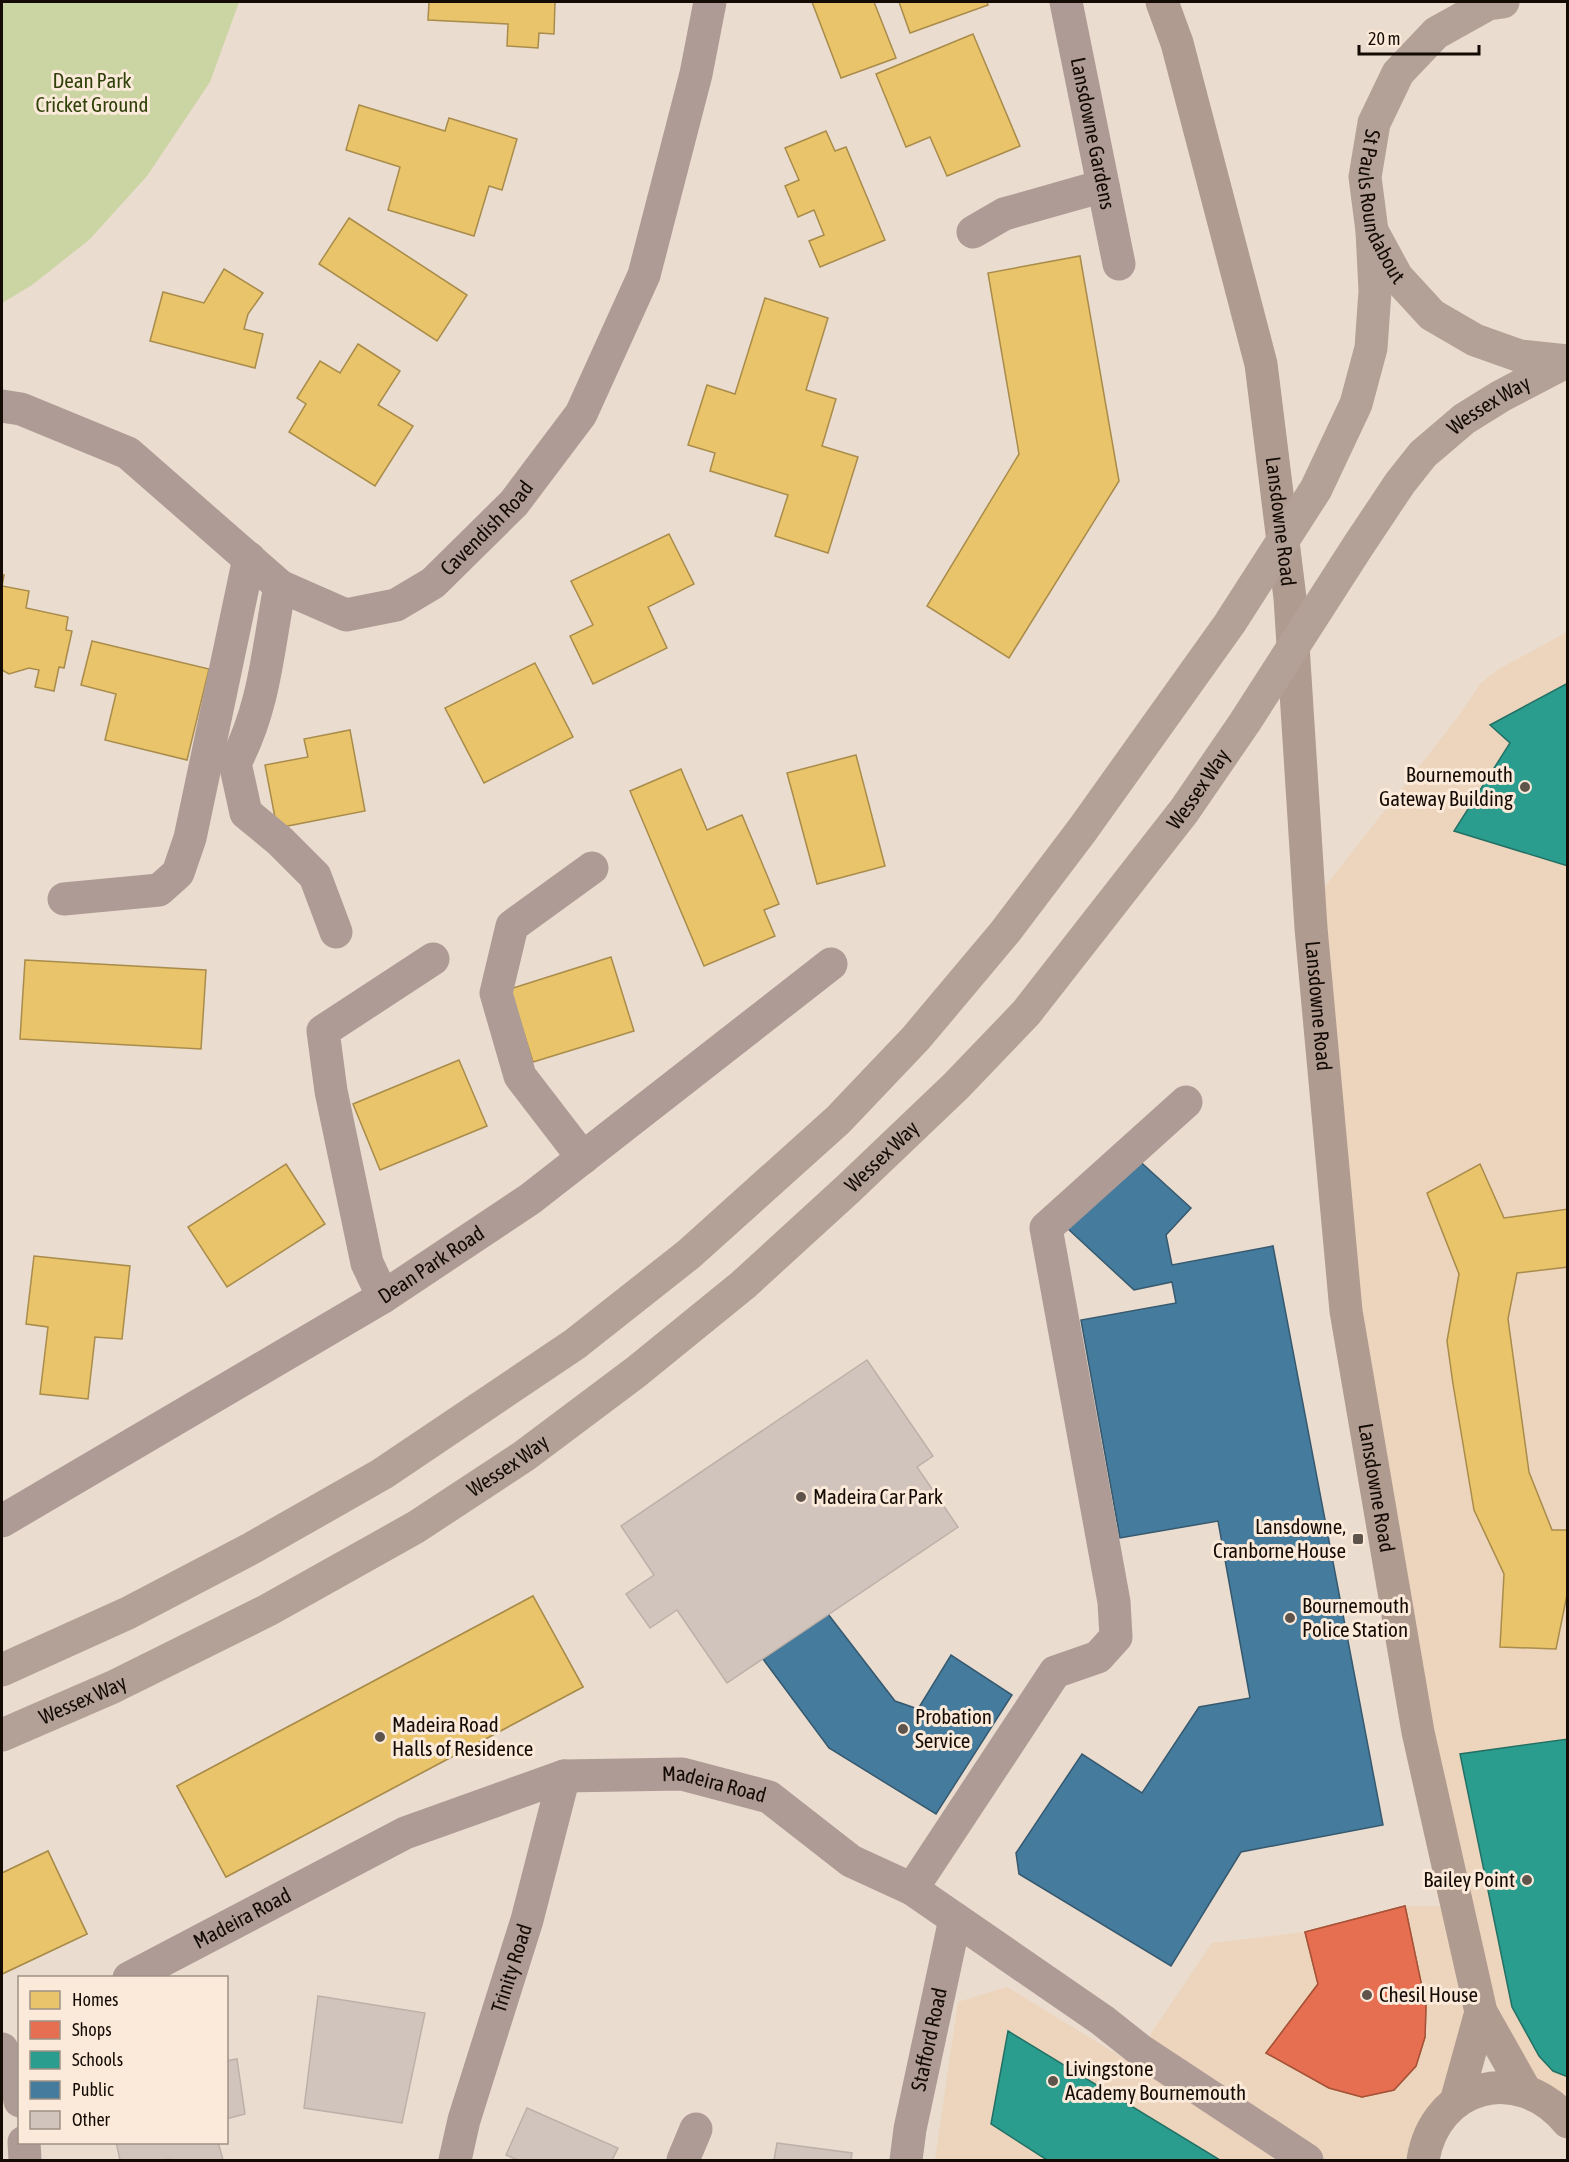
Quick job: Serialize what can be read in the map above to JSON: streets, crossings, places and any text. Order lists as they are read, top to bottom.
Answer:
{
  "streets": {
    "highway": ["St Pauls Roundabout", "Wessex Way"],
    "main road": ["Lansdowne Road"],
    "street": [
      "Lansdowne Gardens",
      "Cavendish Road",
      "Dean Park Road",
      "Madeira Road",
      "Trinity Road",
      "Stafford Road"
    ]
  },
  "crossings": [
    ["St Pauls Roundabout", "Wessex Way"],
    ["Madeira Road", "Trinity Road"],
    ["Madeira Road", "Stafford Road"]
  ],
  "parks": ["Dean Park Cricket Ground"],
  "places": {
    "other": [
      "Bournemouth Gateway Building",
      "Madeira Car Park",
      "Bournemouth Police Station",
      "Probation Service",
      "Madeira Road Halls of Residence",
      "Bailey Point",
      "Chesil House",
      "Livingstone Academy Bournemouth"
    ],
    "transit": ["Lansdowne, Cranborne House"]
  },
  "legend": [
    "Homes",
    "Shops",
    "Schools",
    "Public",
    "Other"
  ],
  "scale_bar": "20 m"
}
